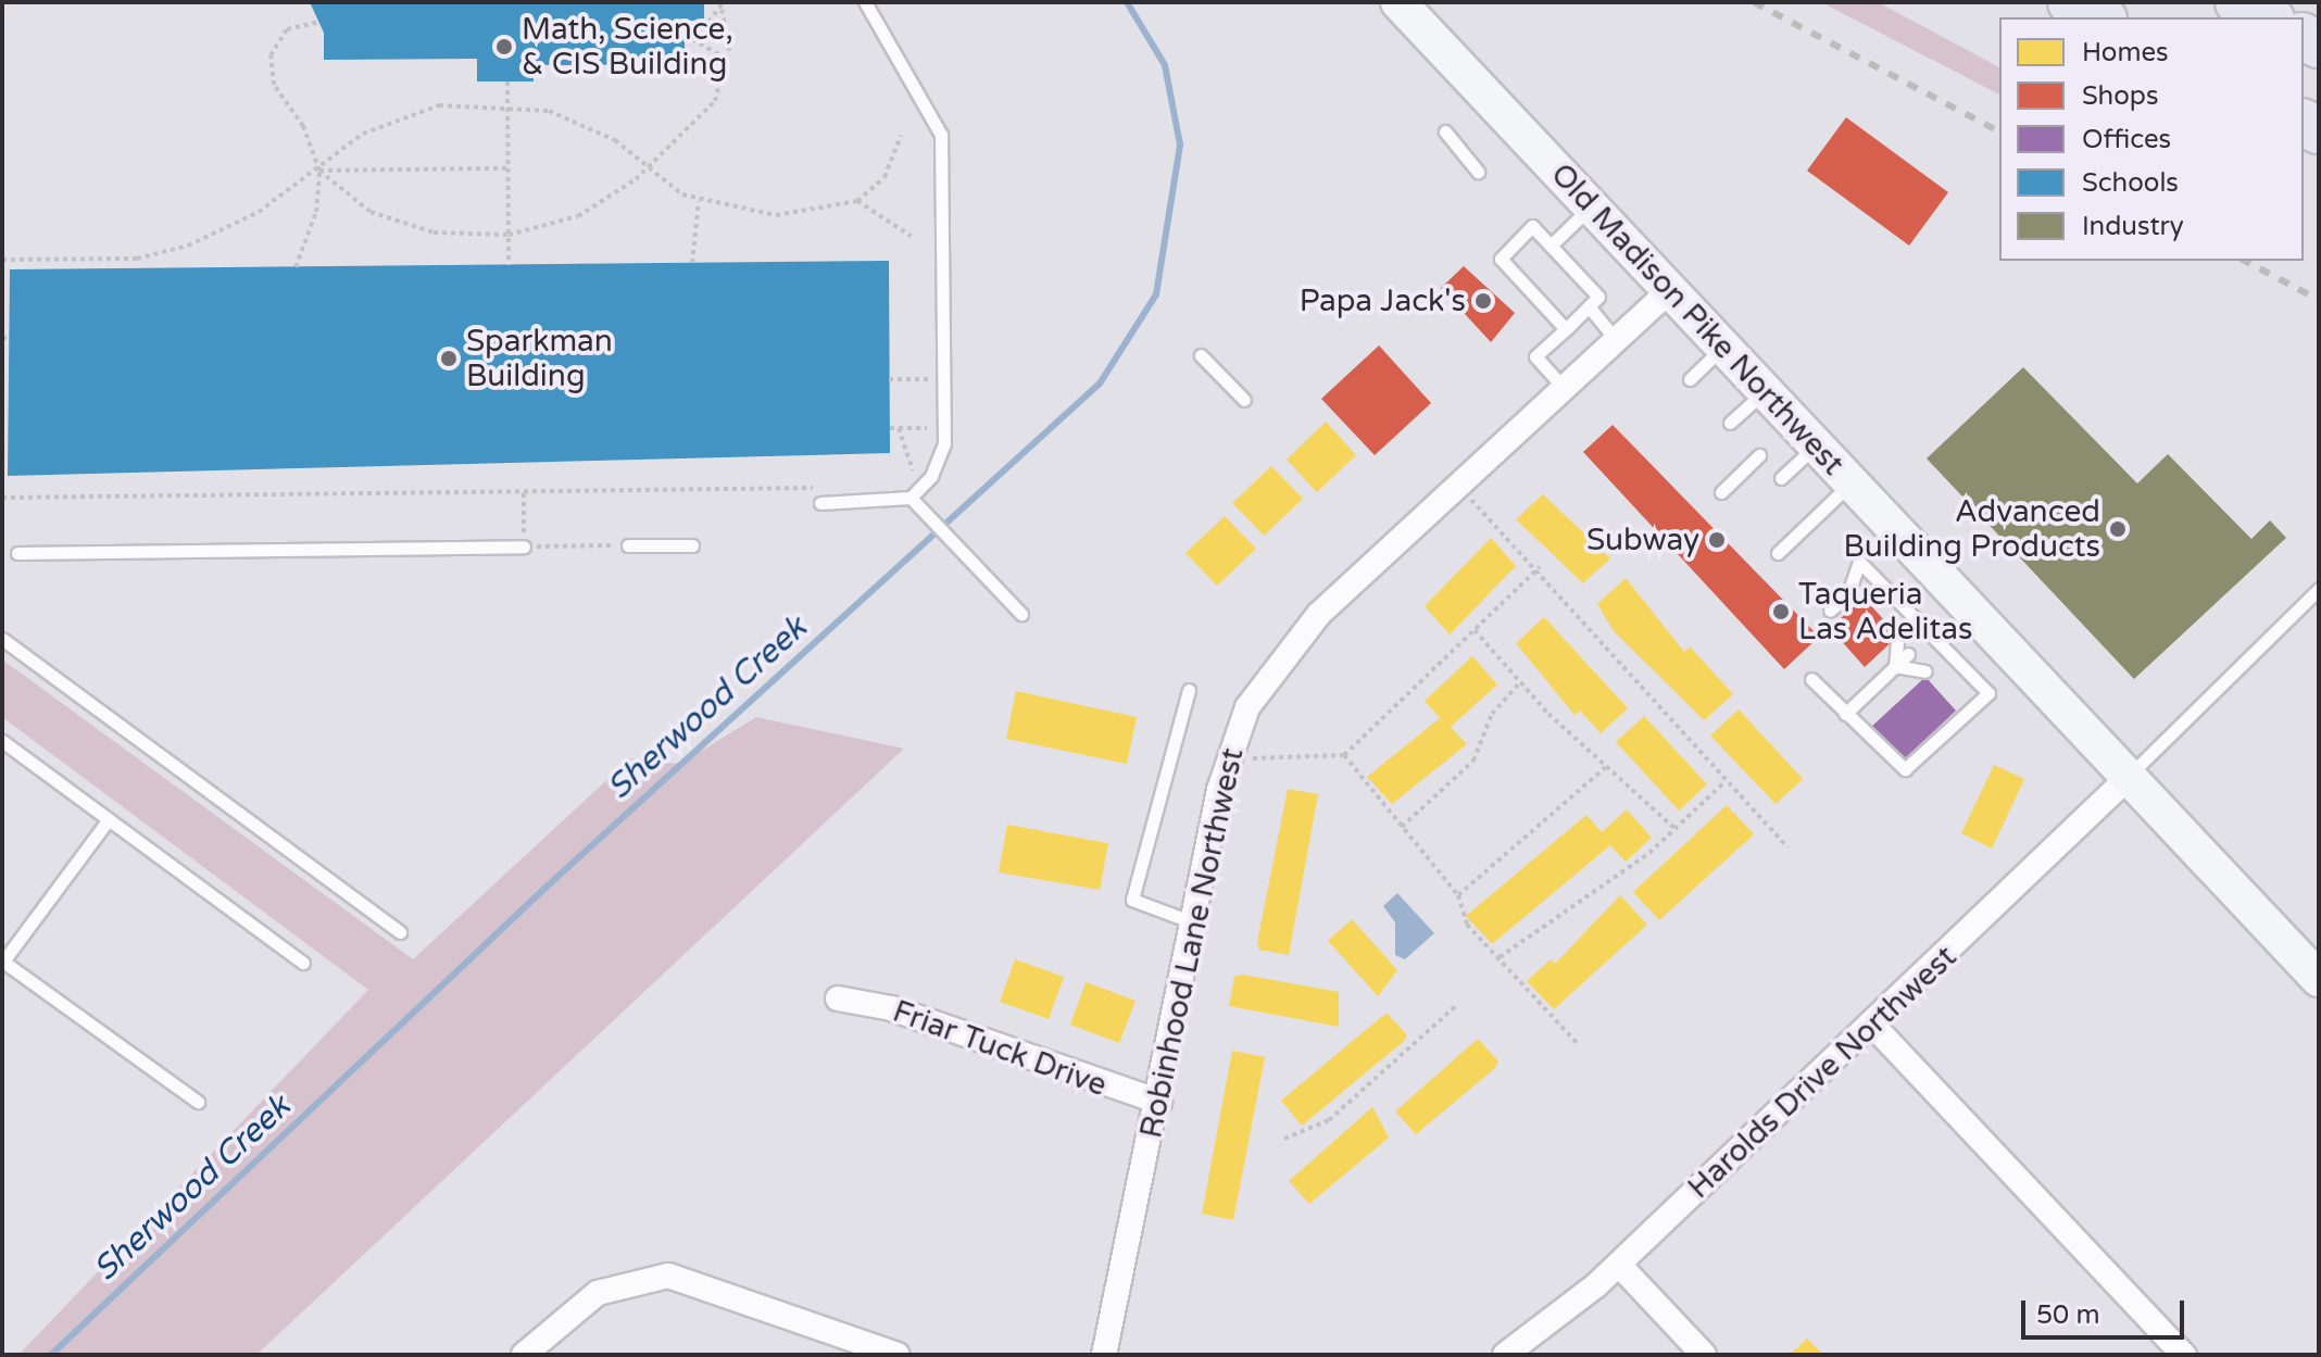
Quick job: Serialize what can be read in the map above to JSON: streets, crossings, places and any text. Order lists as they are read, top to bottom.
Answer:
{
  "streets": {
    "main road": ["Old Madison Pike Northwest"],
    "street": ["Robinhood Lane Northwest", "Friar Tuck Drive", "Harolds Drive Northwest"]
  },
  "crossings": [
    ["Old Madison Pike Northwest", "Robinhood Lane Northwest"],
    ["Old Madison Pike Northwest", "Harolds Drive Northwest"],
    ["Robinhood Lane Northwest", "Friar Tuck Drive"]
  ],
  "water": ["Sherwood Creek"],
  "places": [
    "Math, Science, & CIS Building",
    "Papa Jack's",
    "Sparkman Building",
    "Advanced Building Products",
    "Subway",
    "Taqueria Las Adelitas"
  ],
  "legend": [
    "Homes",
    "Shops",
    "Offices",
    "Schools",
    "Industry"
  ],
  "scale_bar": "50 m"
}
